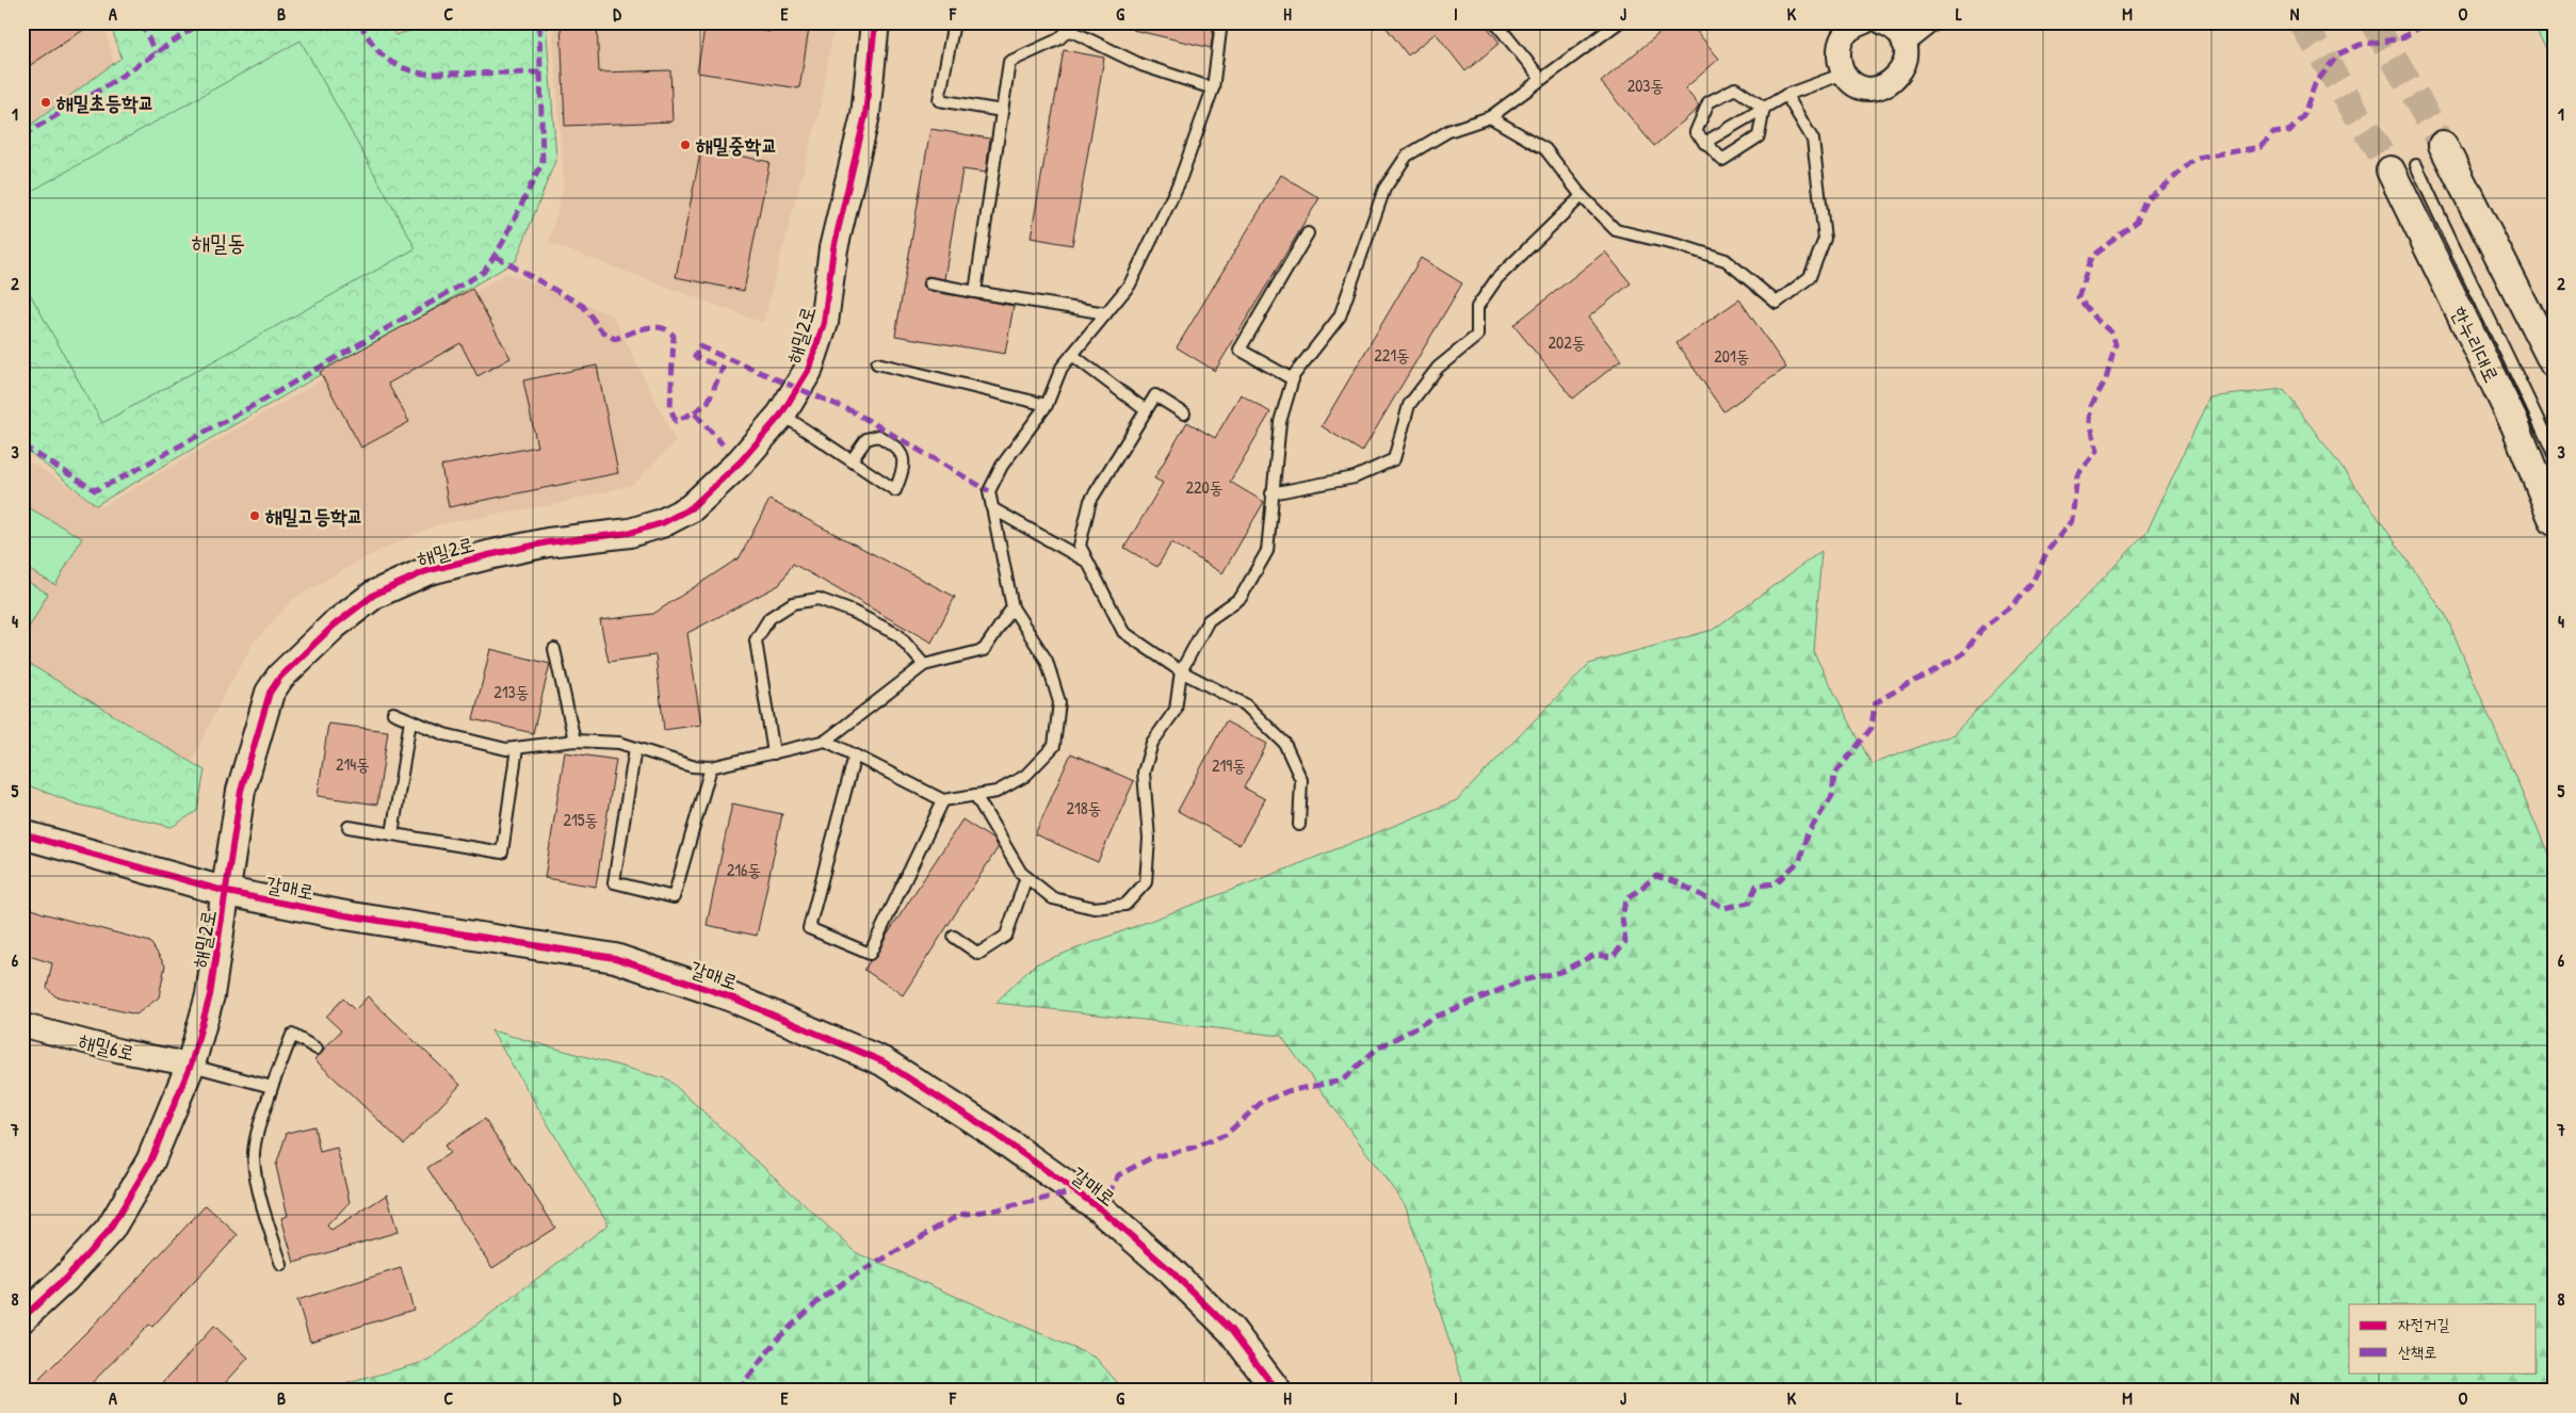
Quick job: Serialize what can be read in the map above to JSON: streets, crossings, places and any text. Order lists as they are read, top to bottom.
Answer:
{
  "streets": {
    "street": [
      "해밀2로",
      "한누리대로",
      "갈매로",
      "해밀6로"
    ]
  },
  "crossings": [
    ["해밀2로", "갈매로"],
    ["해밀2로", "해밀6로"]
  ],
  "districts": ["해밀동"],
  "places": ["해밀초등학교", "해밀중학교", "해밀고등학교"],
  "house_numbers": [
    "203동",
    "202동",
    "221동",
    "201동",
    "220동",
    "213동",
    "214동",
    "219동",
    "218동",
    "215동",
    "216동"
  ],
  "legend": ["자전거길", "산책로"],
  "grid": {
    "columns": [
      "A",
      "B",
      "C",
      "D",
      "E",
      "F",
      "G",
      "H",
      "I",
      "J",
      "K",
      "L",
      "M",
      "N",
      "O"
    ],
    "rows": [
      "1",
      "2",
      "3",
      "4",
      "5",
      "6",
      "7",
      "8"
    ]
  }
}
